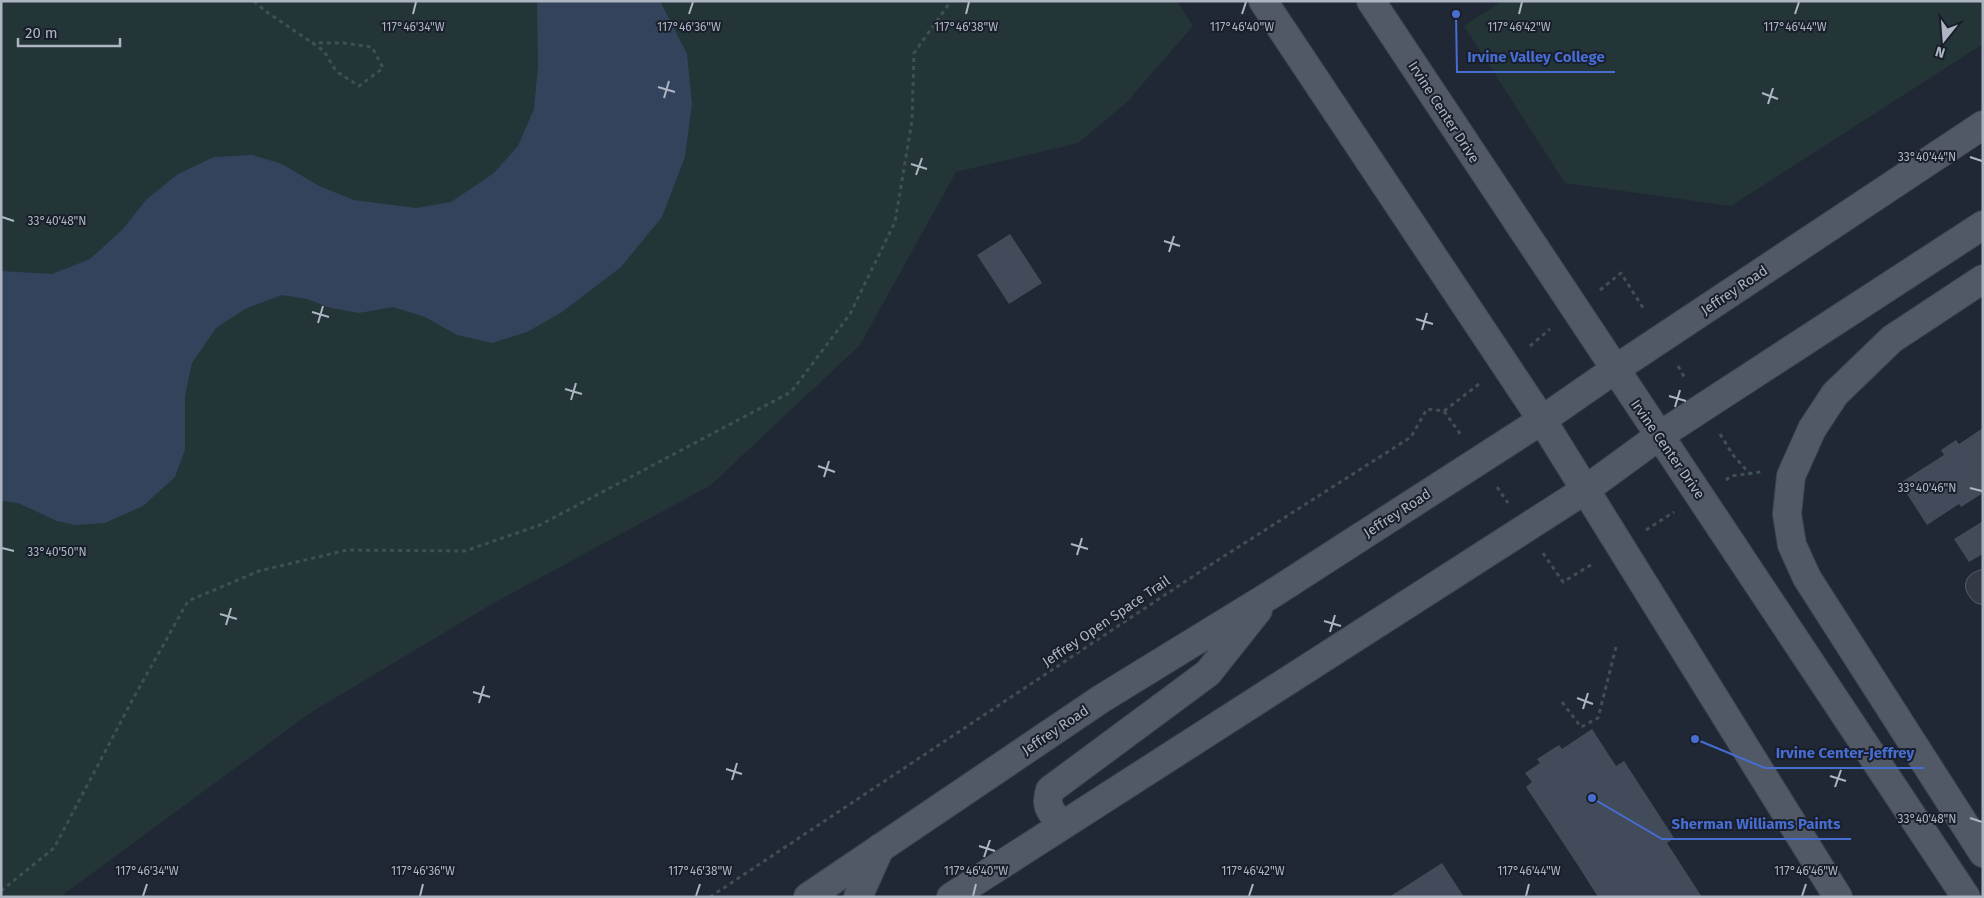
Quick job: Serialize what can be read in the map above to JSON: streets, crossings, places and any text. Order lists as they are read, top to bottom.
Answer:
{
  "streets": {
    "main road": ["Irvine Center Drive", "Jeffrey Road"],
    "path": ["Jeffrey Open Space Trail"]
  },
  "crossings": [
    ["Irvine Center Drive", "Jeffrey Road"]
  ],
  "places": ["Irvine Valley College", "Irvine Center-Jeffrey", "Sherman Williams Paints"],
  "scale_bar": "20 m",
  "north": "bottom",
  "coordinates": [
    "117°46'34\"W",
    "117°46'36\"W",
    "117°46'38\"W",
    "117°46'40\"W",
    "117°46'42\"W",
    "117°46'44\"W",
    "33°40'44\"N",
    "33°40'48\"N",
    "33°40'46\"N",
    "33°40'50\"N",
    "117°46'46\"W"
  ]
}
